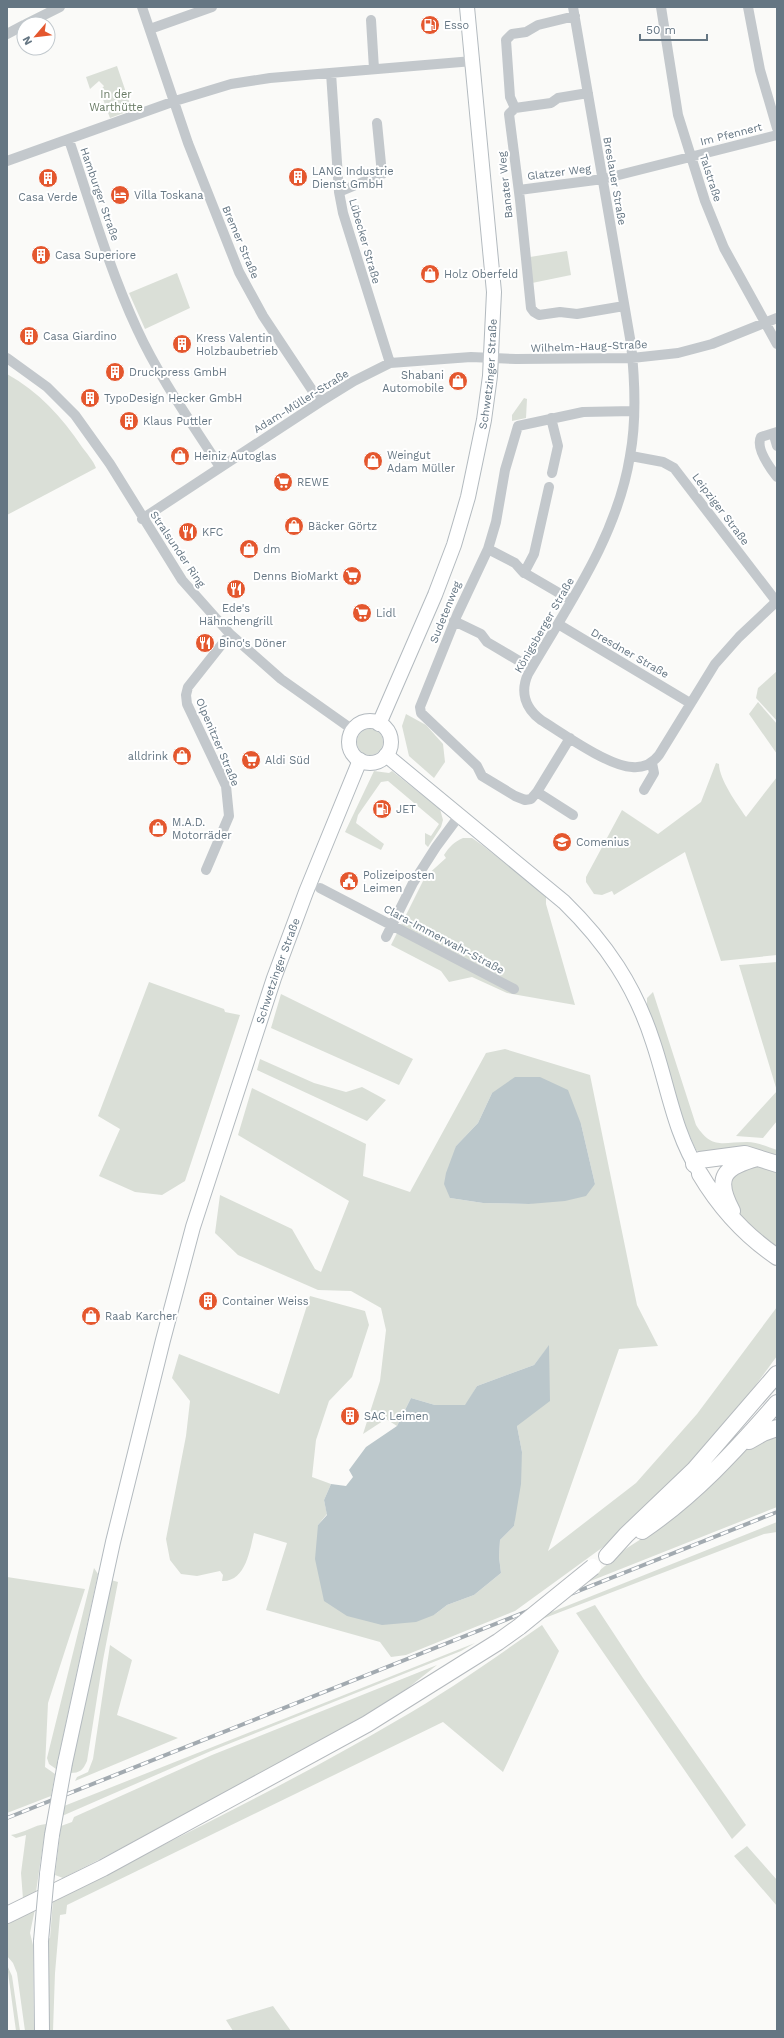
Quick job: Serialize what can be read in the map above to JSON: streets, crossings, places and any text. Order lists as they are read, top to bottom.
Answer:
{
  "streets": {
    "main road": ["Schwetzinger Straße"],
    "street": [
      "Im Pfennert",
      "Glatzer Weg",
      "Talstraße",
      "Breslauer Straße",
      "Banater Weg",
      "Hamburger Straße",
      "Lübecker Straße",
      "Bremer Straße",
      "Wilhelm-Haug-Straße",
      "Adam-Müller-Straße",
      "Leipziger Straße",
      "Stralsunder Ring",
      "Sudetenweg",
      "Königsberger Straße",
      "Dresdner Straße",
      "Olpenitzer Straße",
      "Clara-Immerwahr-Straße"
    ]
  },
  "crossings": [
    ["Im Pfennert", "Glatzer Weg"],
    ["Im Pfennert", "Talstraße"],
    ["Im Pfennert", "Breslauer Straße"],
    ["Glatzer Weg", "Breslauer Straße"],
    ["Glatzer Weg", "Banater Weg"],
    ["Talstraße", "Wilhelm-Haug-Straße"],
    ["Breslauer Straße", "Banater Weg"],
    ["Breslauer Straße", "Wilhelm-Haug-Straße"],
    ["Breslauer Straße", "Königsberger Straße"],
    ["Hamburger Straße", "Adam-Müller-Straße"],
    ["Lübecker Straße", "Adam-Müller-Straße"],
    ["Bremer Straße", "Adam-Müller-Straße"],
    ["Wilhelm-Haug-Straße", "Schwetzinger Straße"],
    ["Wilhelm-Haug-Straße", "Adam-Müller-Straße"],
    ["Wilhelm-Haug-Straße", "Königsberger Straße"],
    ["Schwetzinger Straße", "Adam-Müller-Straße"],
    ["Schwetzinger Straße", "Stralsunder Ring"],
    ["Adam-Müller-Straße", "Stralsunder Ring"],
    ["Leipziger Straße", "Königsberger Straße"],
    ["Stralsunder Ring", "Olpenitzer Straße"],
    ["Sudetenweg", "Königsberger Straße"],
    ["Königsberger Straße", "Dresdner Straße"]
  ],
  "parks": ["In der Warthütte"],
  "places": {
    "fuel station": ["Esso", "JET"],
    "building": [
      "LANG Industrie Dienst GmbH",
      "Casa Verde",
      "Casa Superiore",
      "Casa Giardino",
      "Kress Valentin Holzbaubetrieb",
      "Druckpress GmbH",
      "TypoDesign Hecker GmbH",
      "Klaus Puttler",
      "Container Weiss",
      "SAC Leimen"
    ],
    "hotel": ["Villa Toskana"],
    "shop": [
      "Holz Oberfeld",
      "Shabani Automobile",
      "Heiniz Autoglas",
      "Weingut Adam Müller",
      "Bäcker Görtz",
      "dm",
      "alldrink",
      "M.A.D. Motorräder",
      "Raab Karcher"
    ],
    "supermarket": [
      "REWE",
      "Denns BioMarkt",
      "Lidl",
      "Aldi Süd"
    ],
    "restaurant": ["KFC", "Ede's Hähnchengrill", "Bino's Döner"],
    "school or university": ["Comenius"],
    "public building": ["Polizeiposten Leimen"]
  },
  "scale_bar": "50 m",
  "north": "bottom left"
}
